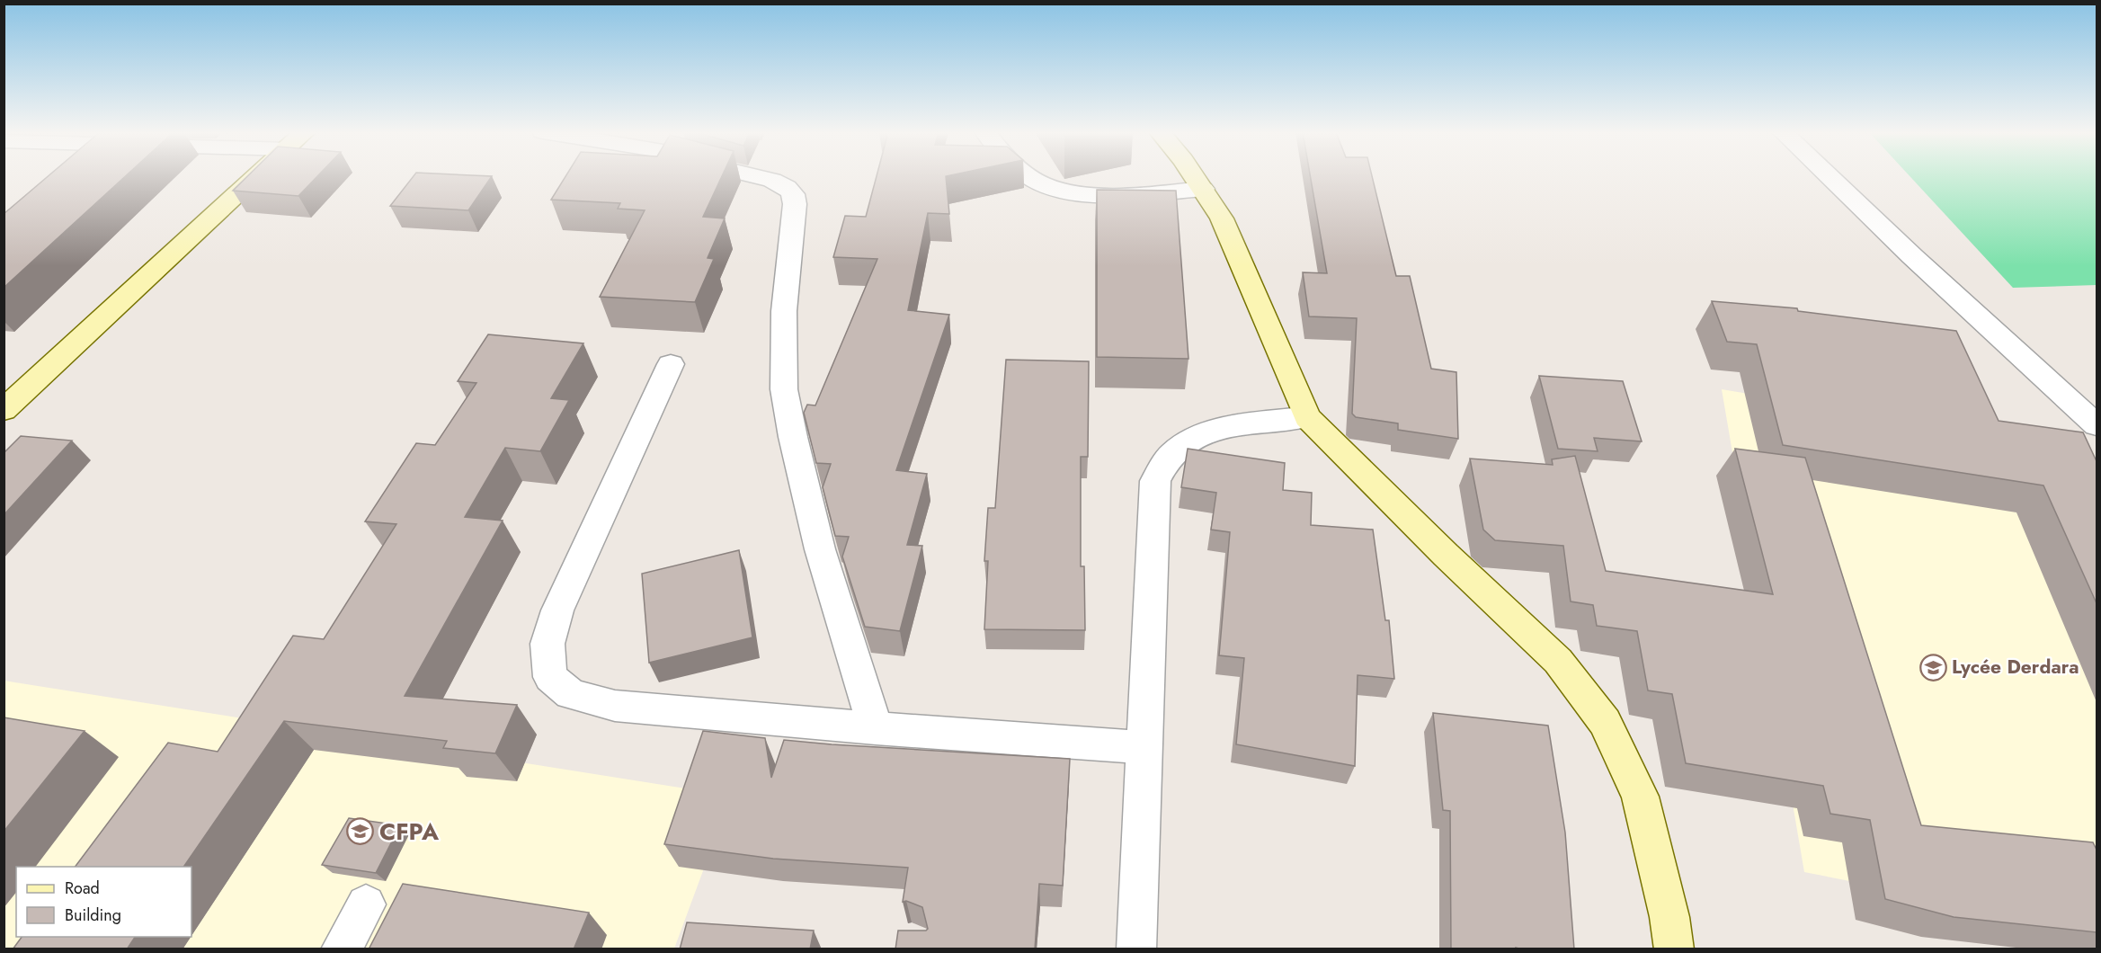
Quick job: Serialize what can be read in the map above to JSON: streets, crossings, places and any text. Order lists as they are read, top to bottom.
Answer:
{
  "places": {
    "school or university": ["Lycée Derdara", "CFPA"]
  },
  "legend": ["Road", "Building"]
}
